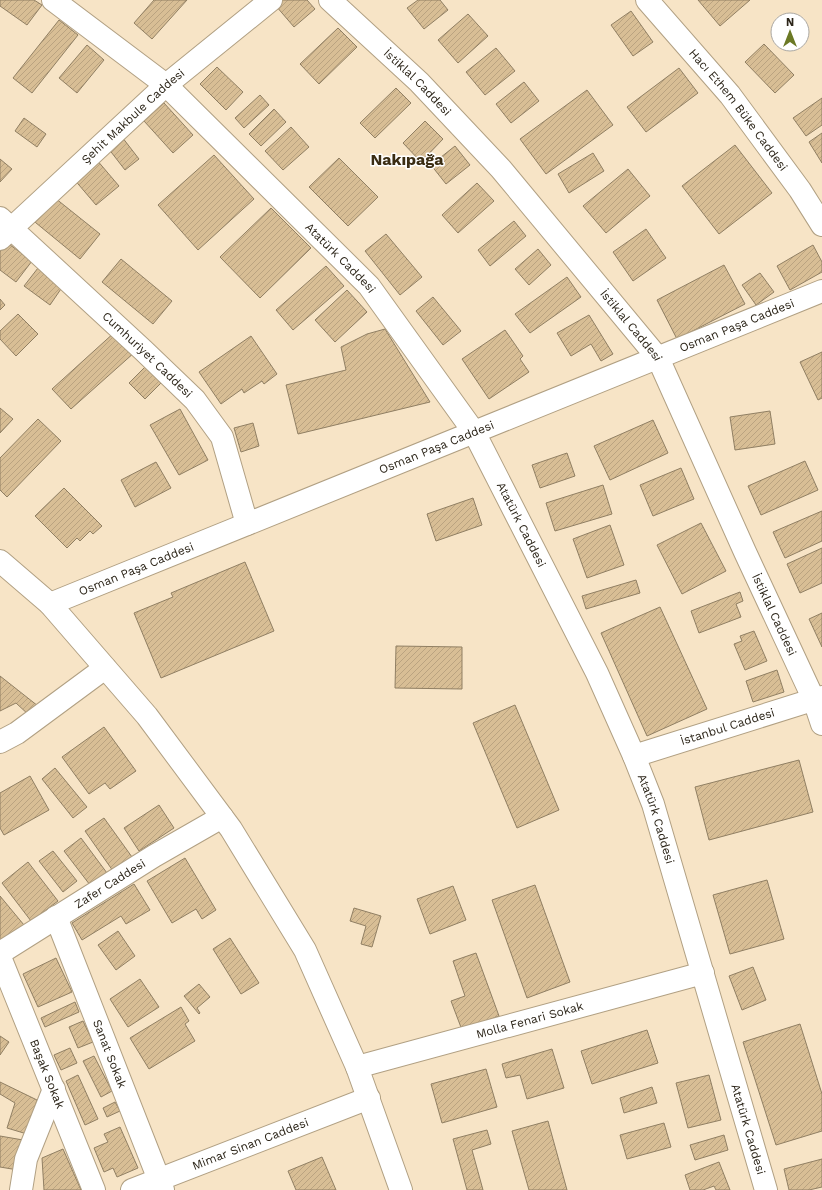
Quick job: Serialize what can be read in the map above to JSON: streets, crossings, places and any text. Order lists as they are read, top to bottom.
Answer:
{
  "streets": {
    "street": [
      "İstiklal Caddesi",
      "Hacı Ethem Büke Caddesi",
      "Şehit Makbule Caddesi",
      "Atatürk Caddesi",
      "Osman Paşa Caddesi",
      "Cumhuriyet Caddesi",
      "İstanbul Caddesi",
      "Zafer Caddesi",
      "Molla Fenari Sokak",
      "Sanat Sokak",
      "Başak Sokak",
      "Mimar Sinan Caddesi"
    ]
  },
  "crossings": [
    ["İstiklal Caddesi", "Osman Paşa Caddesi"],
    ["İstiklal Caddesi", "İstanbul Caddesi"],
    ["Şehit Makbule Caddesi", "Atatürk Caddesi"],
    ["Şehit Makbule Caddesi", "Cumhuriyet Caddesi"],
    ["Atatürk Caddesi", "Osman Paşa Caddesi"],
    ["Atatürk Caddesi", "İstanbul Caddesi"],
    ["Atatürk Caddesi", "Molla Fenari Sokak"],
    ["Osman Paşa Caddesi", "Cumhuriyet Caddesi"],
    ["Zafer Caddesi", "Sanat Sokak"],
    ["Sanat Sokak", "Mimar Sinan Caddesi"]
  ],
  "districts": ["Nakıpağa"],
  "north": "top"
}
